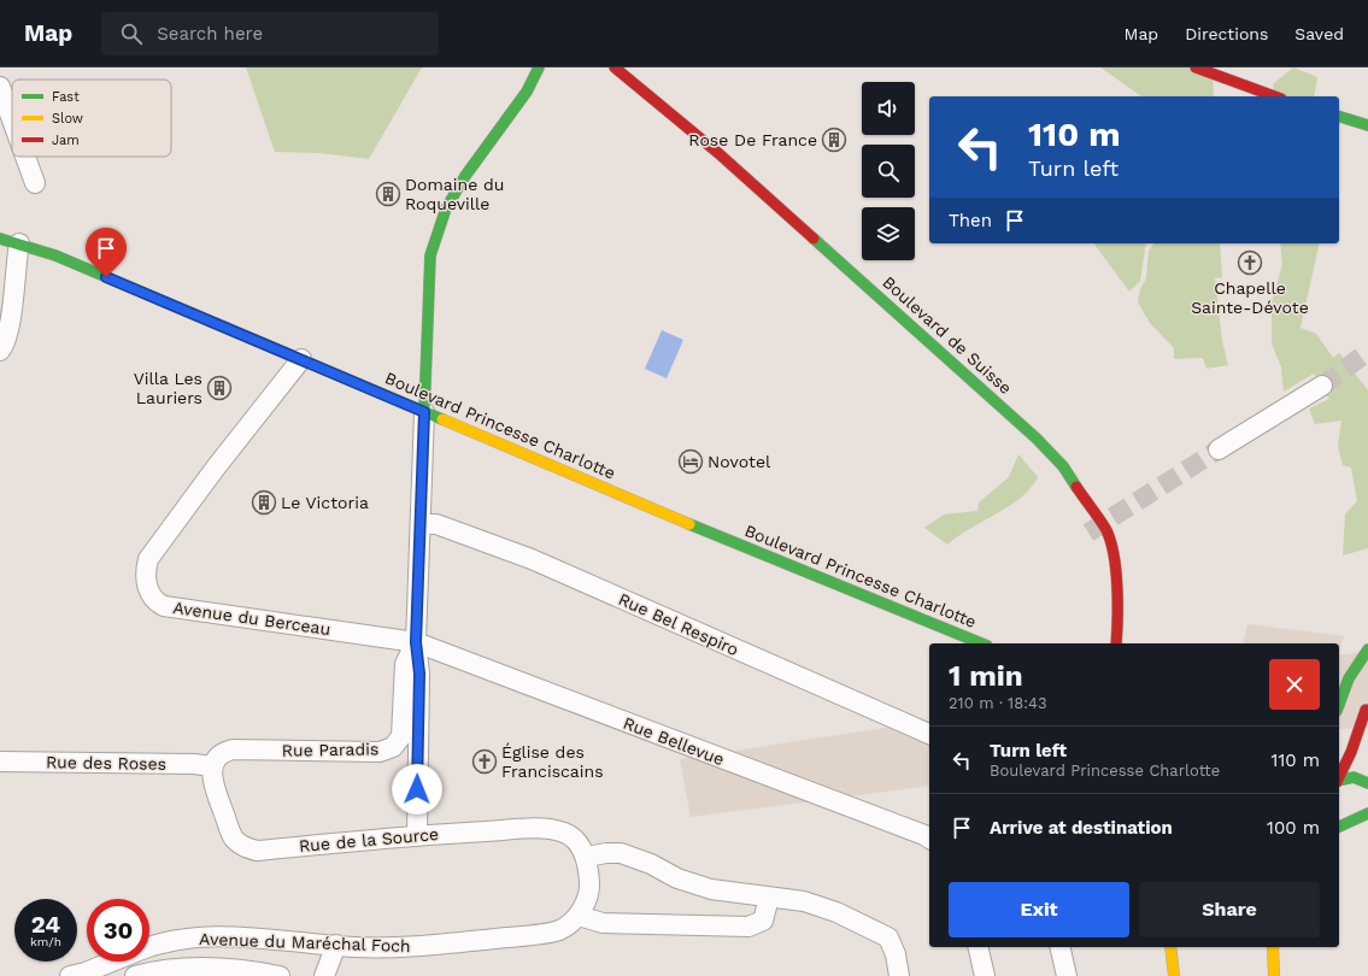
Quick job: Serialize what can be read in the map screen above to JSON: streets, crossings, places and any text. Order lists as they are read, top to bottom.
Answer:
{
  "streets": {
    "main road": ["Boulevard de Suisse", "Boulevard Princesse Charlotte"],
    "street": [
      "Avenue du Berceau",
      "Rue Bel Respiro",
      "Rue Bellevue",
      "Rue Paradis",
      "Rue des Roses",
      "Rue de la Source",
      "Avenue du Maréchal Foch"
    ]
  },
  "crossings": [
    ["Boulevard Princesse Charlotte", "Avenue du Berceau"],
    ["Avenue du Berceau", "Rue Bellevue"],
    ["Avenue du Berceau", "Rue Paradis"],
    ["Rue Bellevue", "Rue Paradis"],
    ["Rue Paradis", "Rue des Roses"],
    ["Rue Paradis", "Rue de la Source"],
    ["Rue des Roses", "Rue de la Source"]
  ],
  "places": {
    "building": [
      "Rose De France",
      "Domaine du Roqueville",
      "Villa Les Lauriers",
      "Le Victoria"
    ],
    "church": ["Chapelle Sainte-Dévote", "Église des Franciscains"],
    "hotel": ["Novotel"]
  },
  "legend": ["Fast", "Slow", "Jam"],
  "page": {
    "header": "Map",
    "search": "Search here",
    "nav": ["Map", "Directions", "Saved"],
    "turn": ["110 m", "Turn left"],
    "then": "Then",
    "heading": ["1 min", "210 m · 18:43"],
    "list": [
      {
        "name": "Turn left",
        "note": "Boulevard Princesse Charlotte",
        "value": "110 m"
      },
      {
        "name": "Arrive at destination",
        "value": "100 m"
      }
    ],
    "buttons": ["Exit", "Share"],
    "speed": "24 km/h",
    "limit": "30"
  }
}
